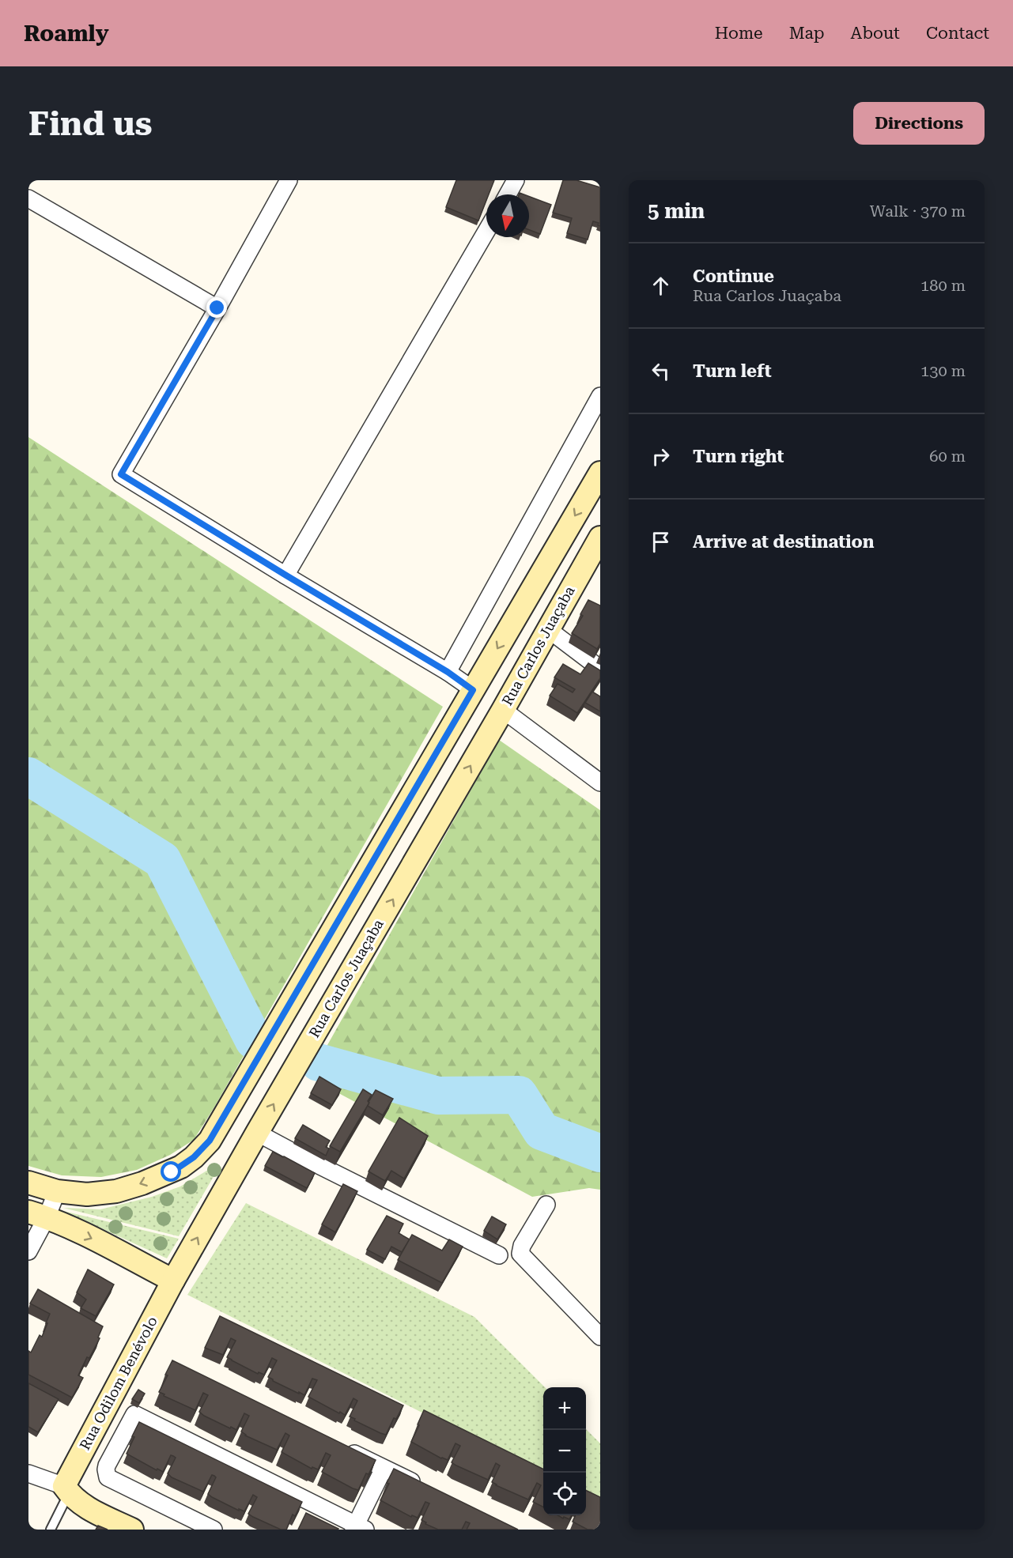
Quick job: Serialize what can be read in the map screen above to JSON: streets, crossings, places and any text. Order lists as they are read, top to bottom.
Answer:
{
  "streets": {
    "street": ["Rua Carlos Juaçaba", "Rua Odilom Benévolo"]
  },
  "crossings": [
    ["Rua Carlos Juaçaba", "Rua Odilom Benévolo"]
  ],
  "north": "bottom",
  "page": {
    "header": "Roamly",
    "nav": [
      "Home",
      "Map",
      "About",
      "Contact"
    ],
    "buttons": "Directions",
    "title": "Find us",
    "heading": ["5 min", "Walk · 370 m"],
    "list": [
      ["Continue", "Rua Carlos Juaçaba", "180 m"],
      ["Turn left", "130 m"],
      ["Turn right", "60 m"],
      "Arrive at destination"
    ],
    "map_buttons": ["+", "−"]
  }
}
